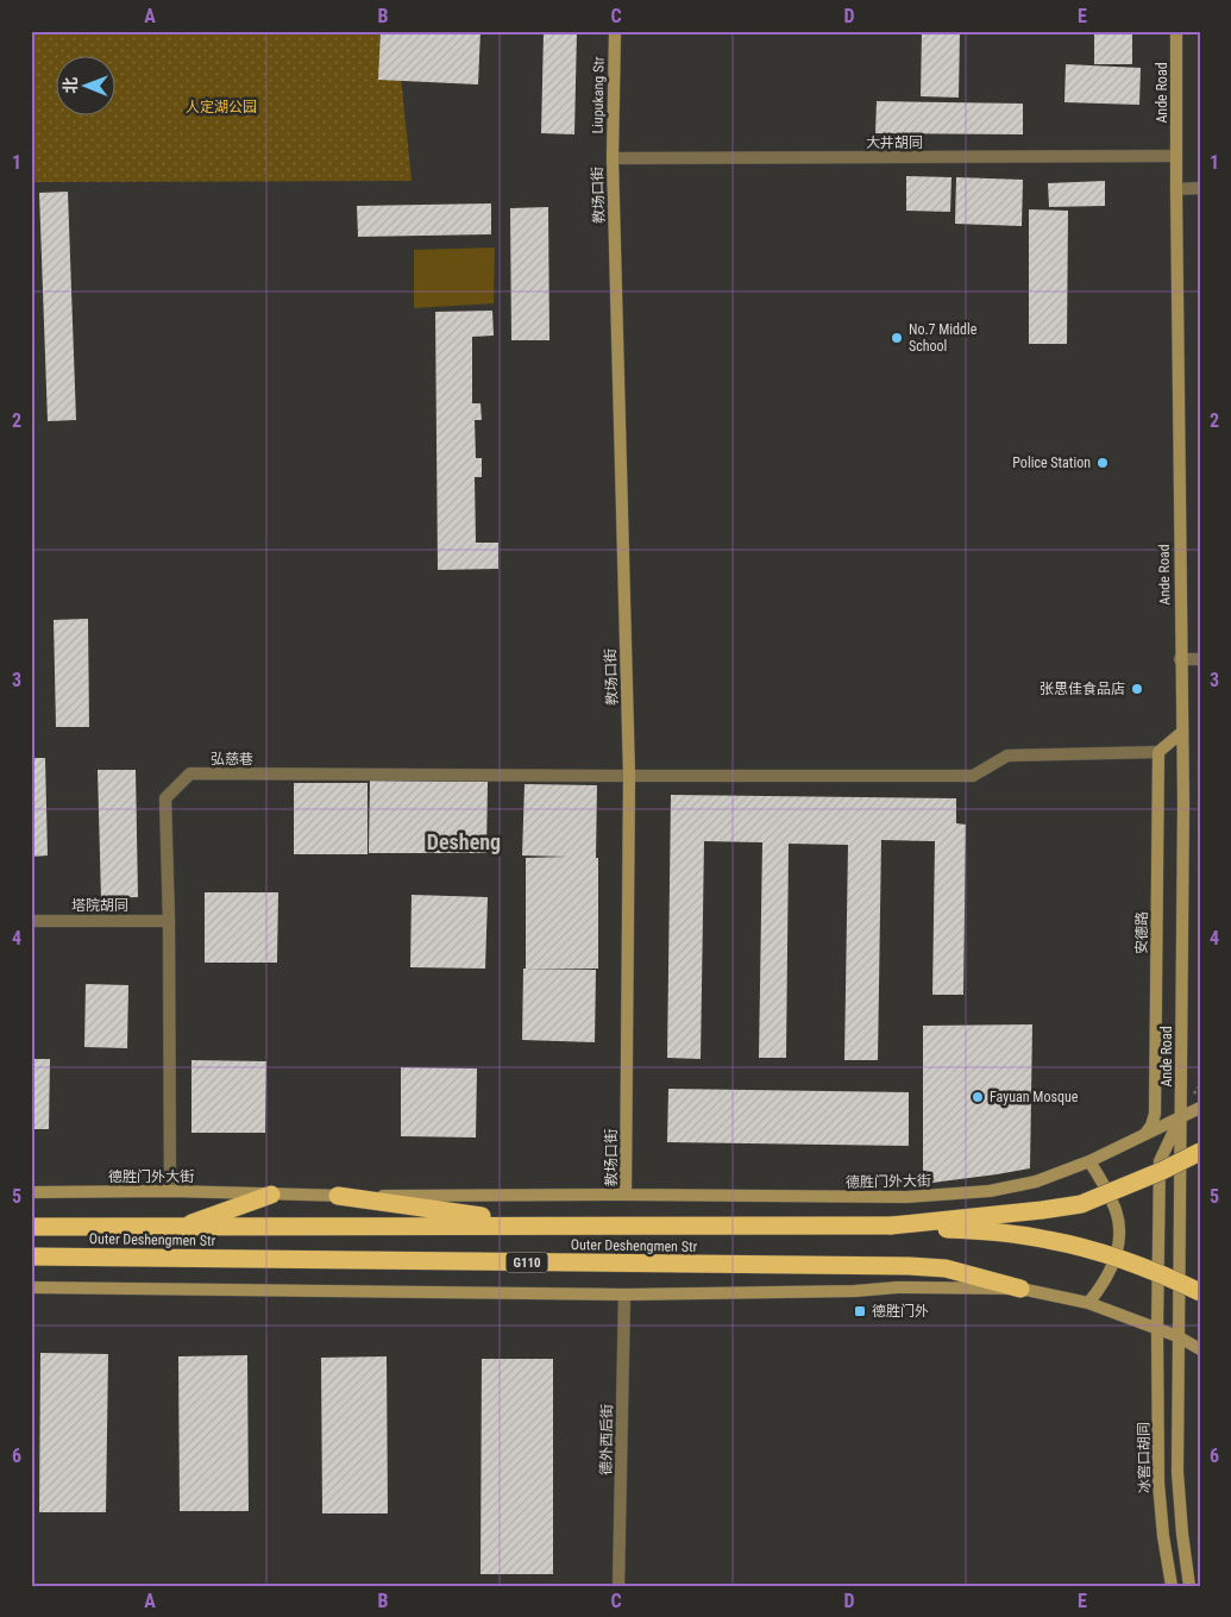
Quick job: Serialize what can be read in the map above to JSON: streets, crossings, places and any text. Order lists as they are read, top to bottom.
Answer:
{
  "streets": {
    "highway": ["Outer Deshengmen Str", "G110"],
    "street": [
      "Ande Road",
      "Liupukang Str",
      "大井胡同",
      "教场口街",
      "弘慈巷",
      "塔院胡同",
      "安德路",
      "德胜门外大街",
      "德外西后街",
      "冰窖口胡同"
    ]
  },
  "crossings": [
    ["Ande Road", "大井胡同"],
    ["Ande Road", "德胜门外大街"],
    ["Ande Road", "Outer Deshengmen Str"],
    ["Ande Road", "冰窖口胡同"],
    ["Liupukang Str", "大井胡同"],
    ["Liupukang Str", "教场口街"],
    ["大井胡同", "教场口街"],
    ["教场口街", "弘慈巷"],
    ["教场口街", "德胜门外大街"],
    ["弘慈巷", "塔院胡同"],
    ["弘慈巷", "安德路"],
    ["弘慈巷", "德胜门外大街"],
    ["安德路", "德胜门外大街"],
    ["德胜门外大街", "冰窖口胡同"],
    ["Outer Deshengmen Str", "德外西后街"],
    ["Outer Deshengmen Str", "冰窖口胡同"]
  ],
  "districts": ["Desheng"],
  "parks": ["人定湖公园"],
  "places": {
    "other": [
      "No.7 Middle School",
      "Police Station",
      "张思佳食品店",
      "Fayuan Mosque"
    ],
    "transit": ["德胜门外"]
  },
  "north": "left",
  "grid": {
    "columns": [
      "A",
      "B",
      "C",
      "D",
      "E"
    ],
    "rows": [
      "1",
      "2",
      "3",
      "4",
      "5",
      "6"
    ]
  }
}
